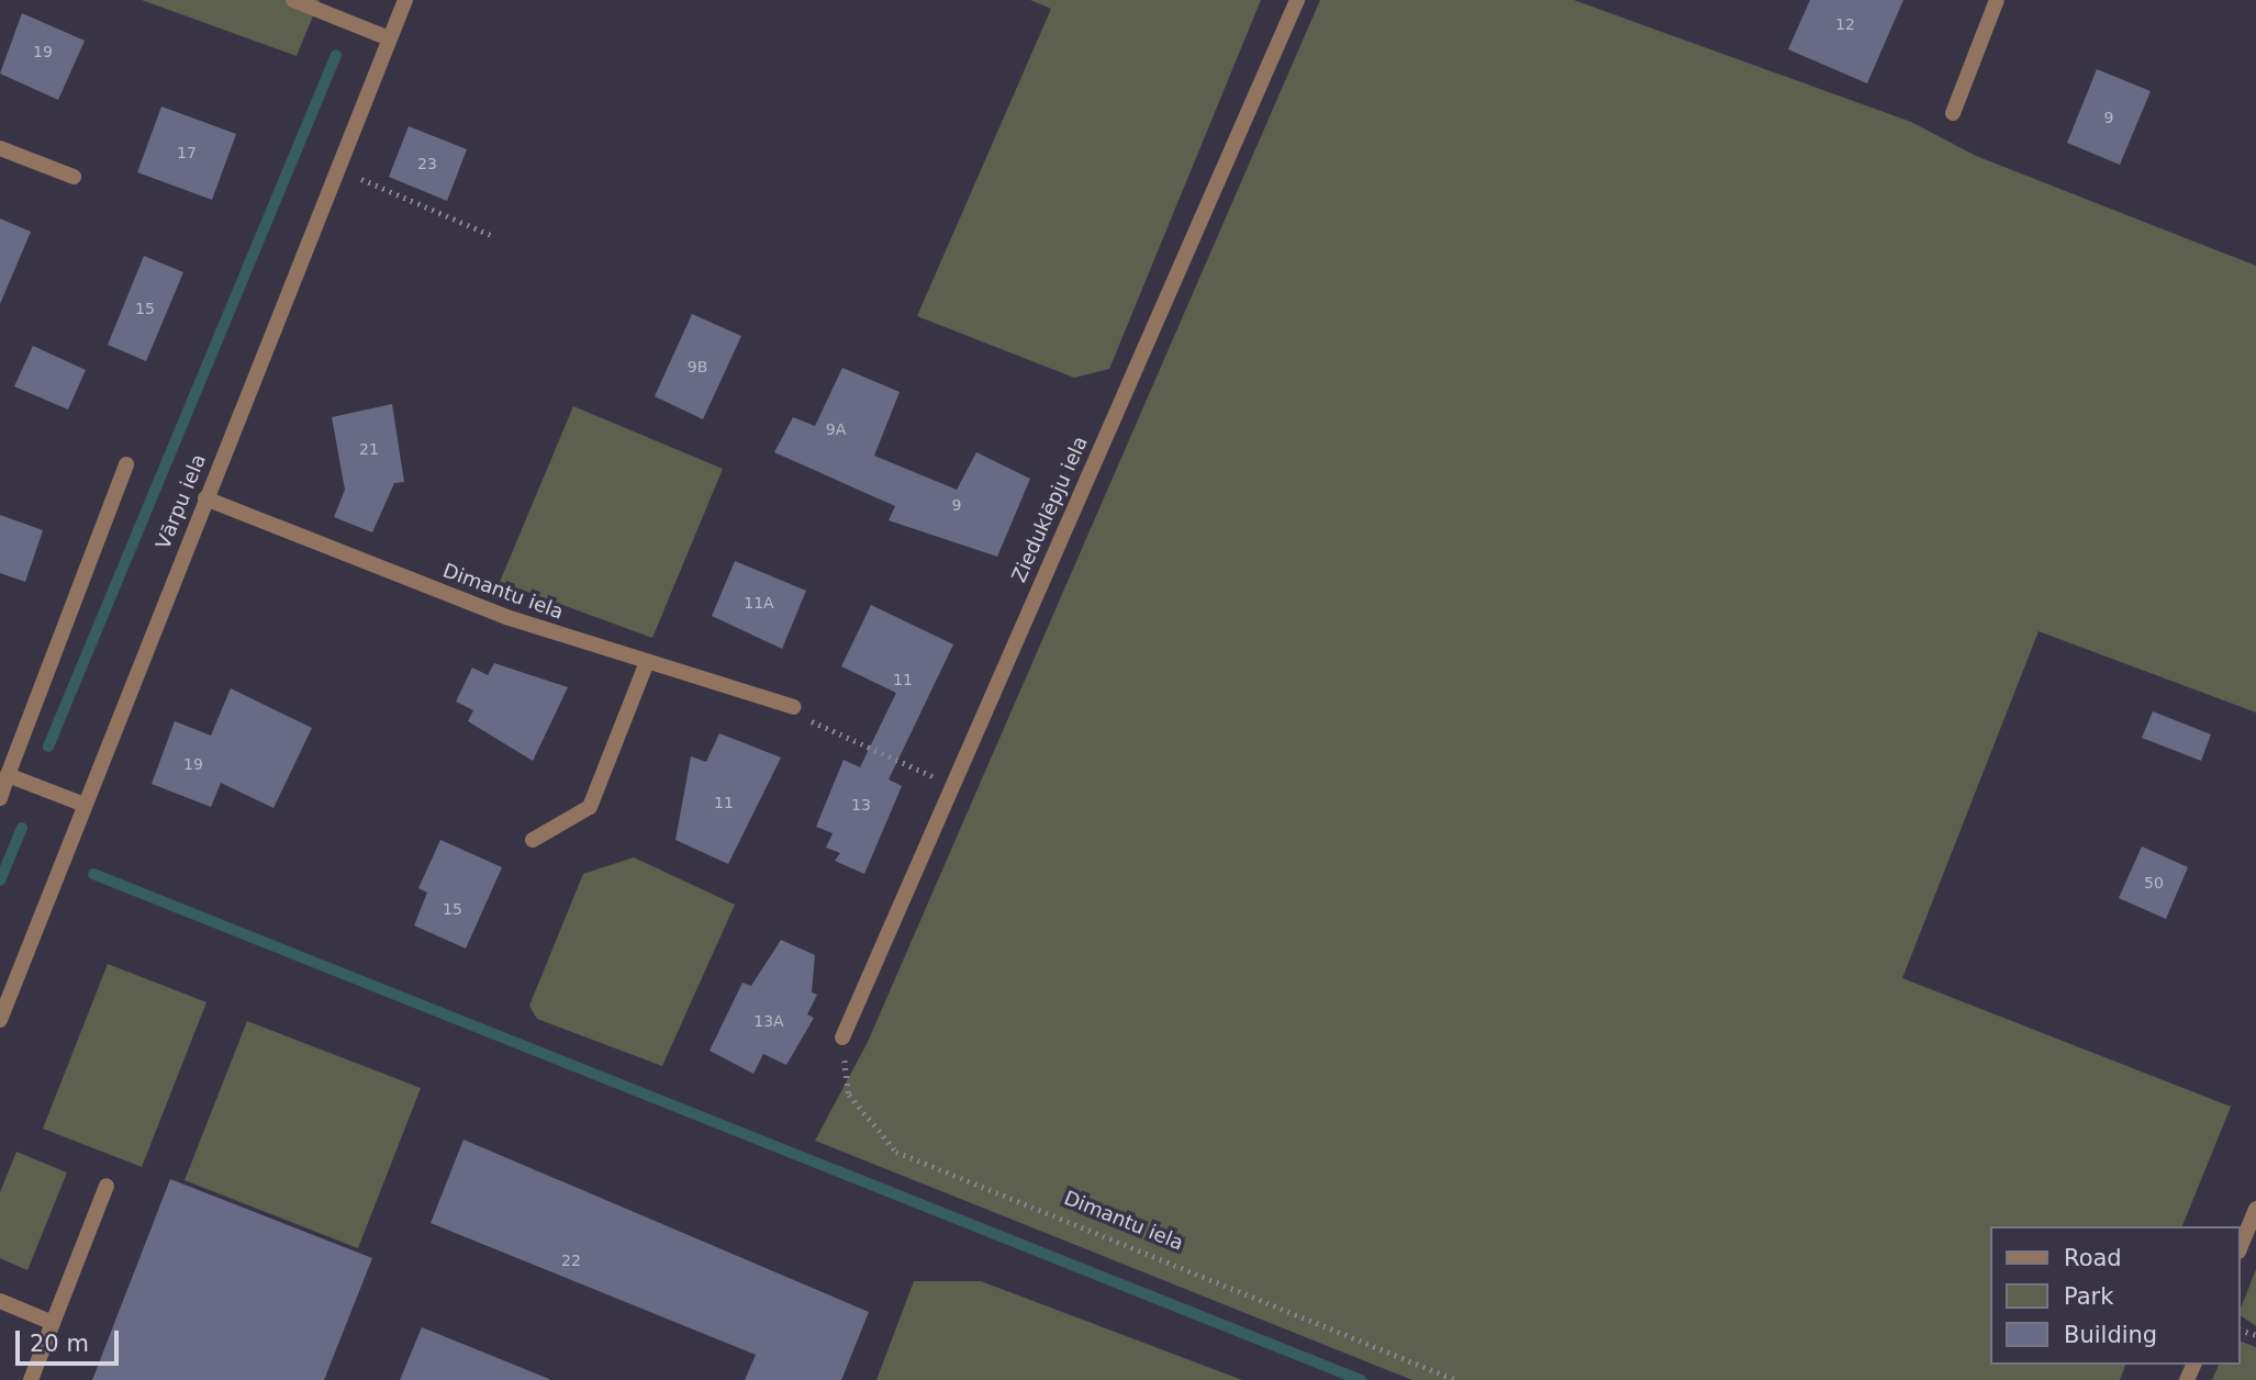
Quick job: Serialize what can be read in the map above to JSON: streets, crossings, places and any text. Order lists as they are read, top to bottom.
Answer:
{
  "streets": {
    "street": ["Vārpu iela", "Zieduklēpju iela", "Dimantu iela"]
  },
  "crossings": [
    ["Vārpu iela", "Dimantu iela"],
    ["Zieduklēpju iela", "Dimantu iela"]
  ],
  "house_numbers": [
    "12",
    "19",
    "9",
    "17",
    "23",
    "15",
    "9B",
    "9A",
    "21",
    "9",
    "11A",
    "11",
    "19",
    "11",
    "13",
    "50",
    "15",
    "13A",
    "22"
  ],
  "legend": ["Road", "Park", "Building"],
  "scale_bar": "20 m"
}
